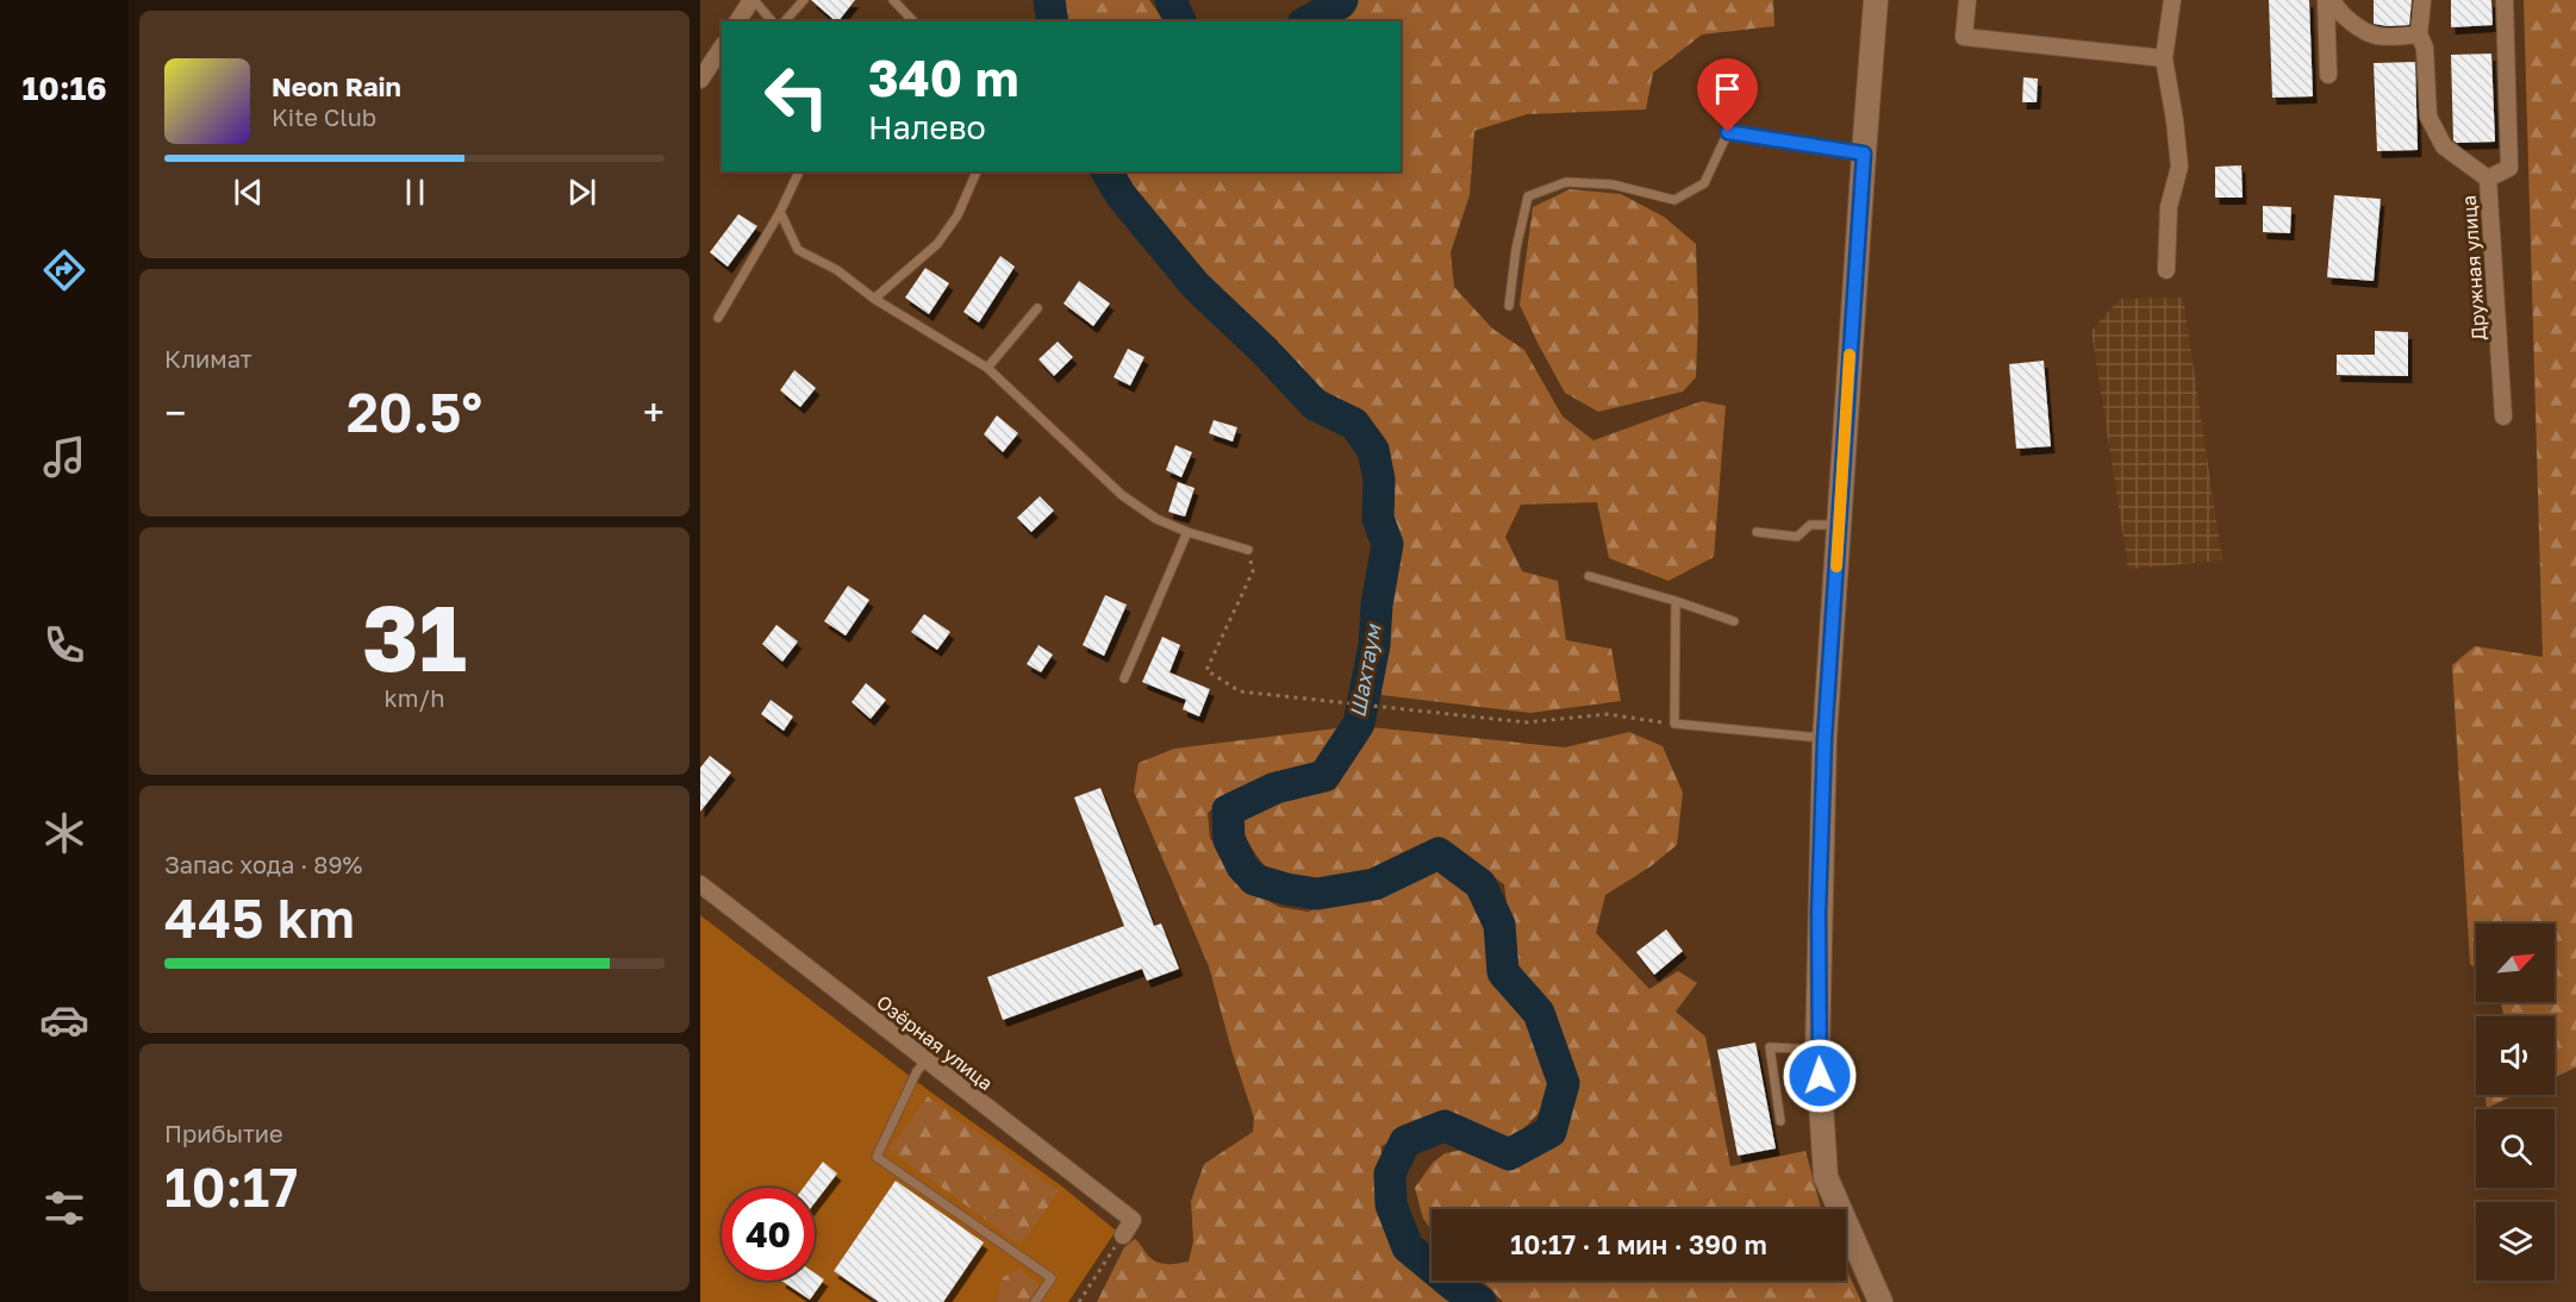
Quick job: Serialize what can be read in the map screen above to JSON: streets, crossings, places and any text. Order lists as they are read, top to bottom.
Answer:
{
  "streets": {
    "street": ["Дружная улица", "Озёрная улица"]
  },
  "water": ["Шахтаум"],
  "north": "top right",
  "page": {
    "tabs": "10:16",
    "turn": ["340 m", "Налево"],
    "song": ["Neon Rain", "Kite Club"],
    "tile": [
      "Климат",
      ["31", "km/h"],
      ["Запас хода · 89%", "445 km"],
      ["Прибытие", "10:17"]
    ],
    "heat": ["−", "20.5°", "+"],
    "limit": "40",
    "trip": "10:17 · 1 мин · 390 m"
  }
}
